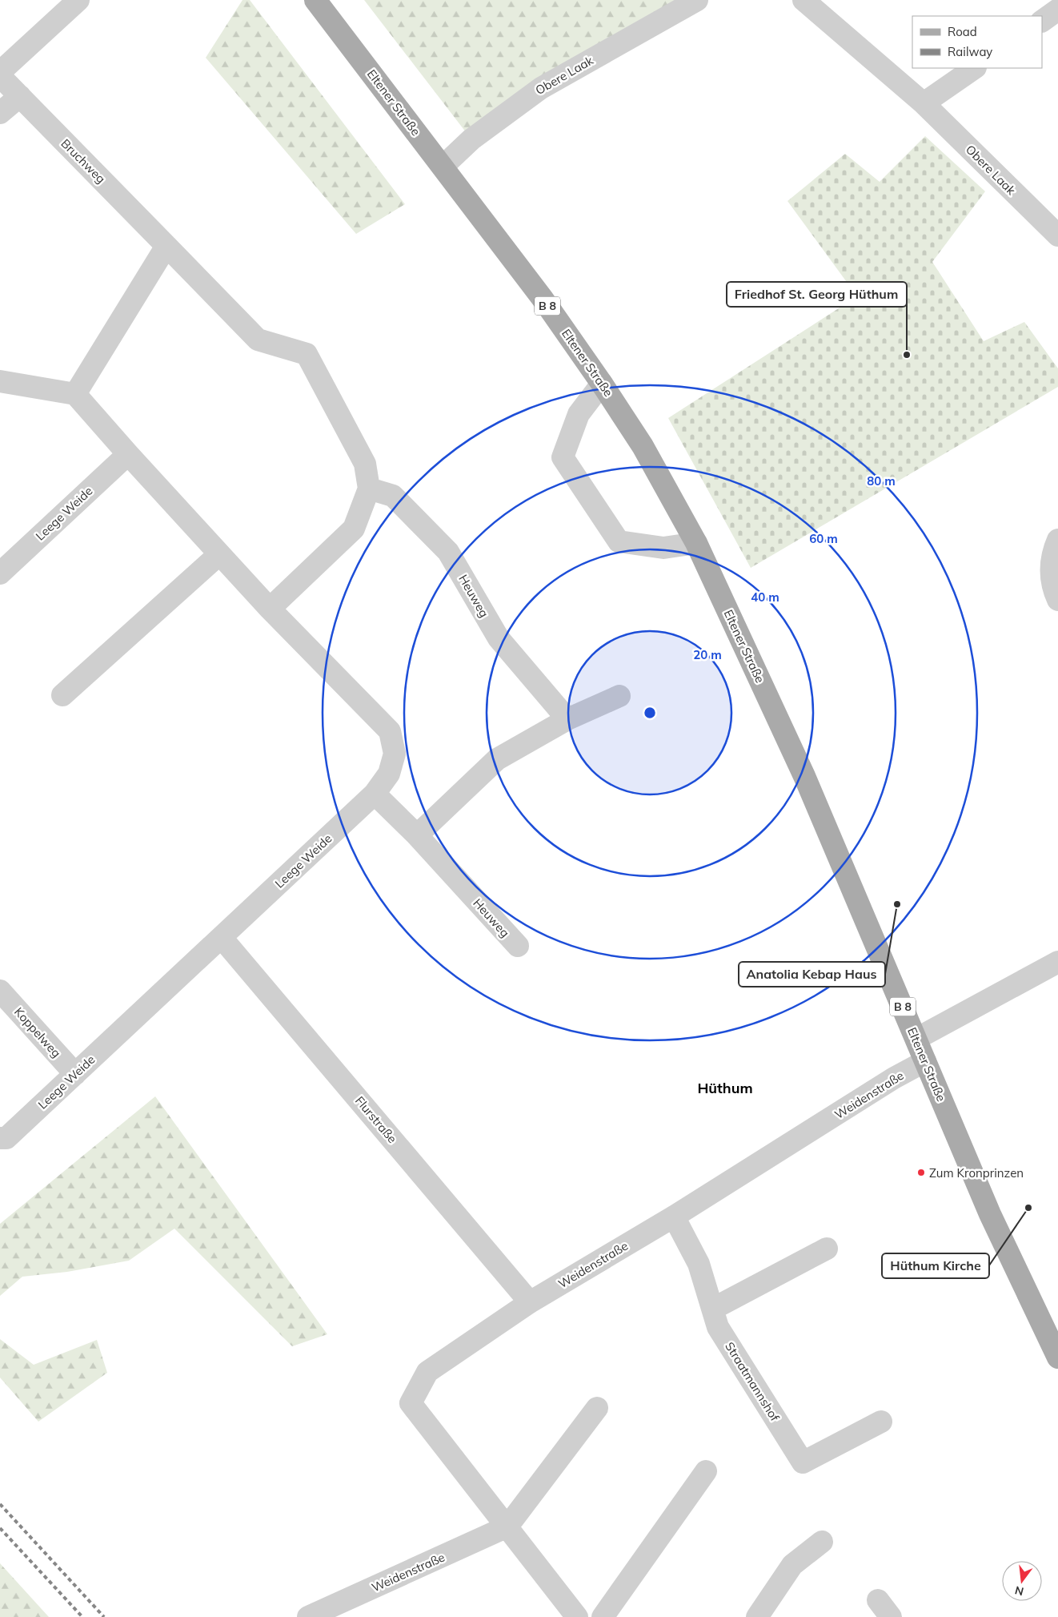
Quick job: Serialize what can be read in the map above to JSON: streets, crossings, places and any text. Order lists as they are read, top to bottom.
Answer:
{
  "streets": {
    "main road": ["Eltener Straße", "B 8"],
    "street": [
      "Obere Laak",
      "Bruchweg",
      "Leege Weide",
      "Heuweg",
      "Koppelweg",
      "Weidenstraße",
      "Flurstraße",
      "Straatmannshof"
    ]
  },
  "crossings": [
    ["Obere Laak", "Eltener Straße"],
    ["Eltener Straße", "Weidenstraße"],
    ["Bruchweg", "Heuweg"],
    ["Leege Weide", "Heuweg"],
    ["Leege Weide", "Koppelweg"],
    ["Leege Weide", "Flurstraße"],
    ["Weidenstraße", "Flurstraße"],
    ["Weidenstraße", "Straatmannshof"]
  ],
  "districts": ["Hüthum"],
  "places": [
    "Friedhof St. Georg Hüthum",
    "Anatolia Kebap Haus",
    "Zum Kronprinzen",
    "Hüthum Kirche"
  ],
  "legend": ["Road", "Railway"],
  "north": "bottom",
  "rings": [
    "80 m",
    "60 m",
    "40 m",
    "20 m"
  ]
}
